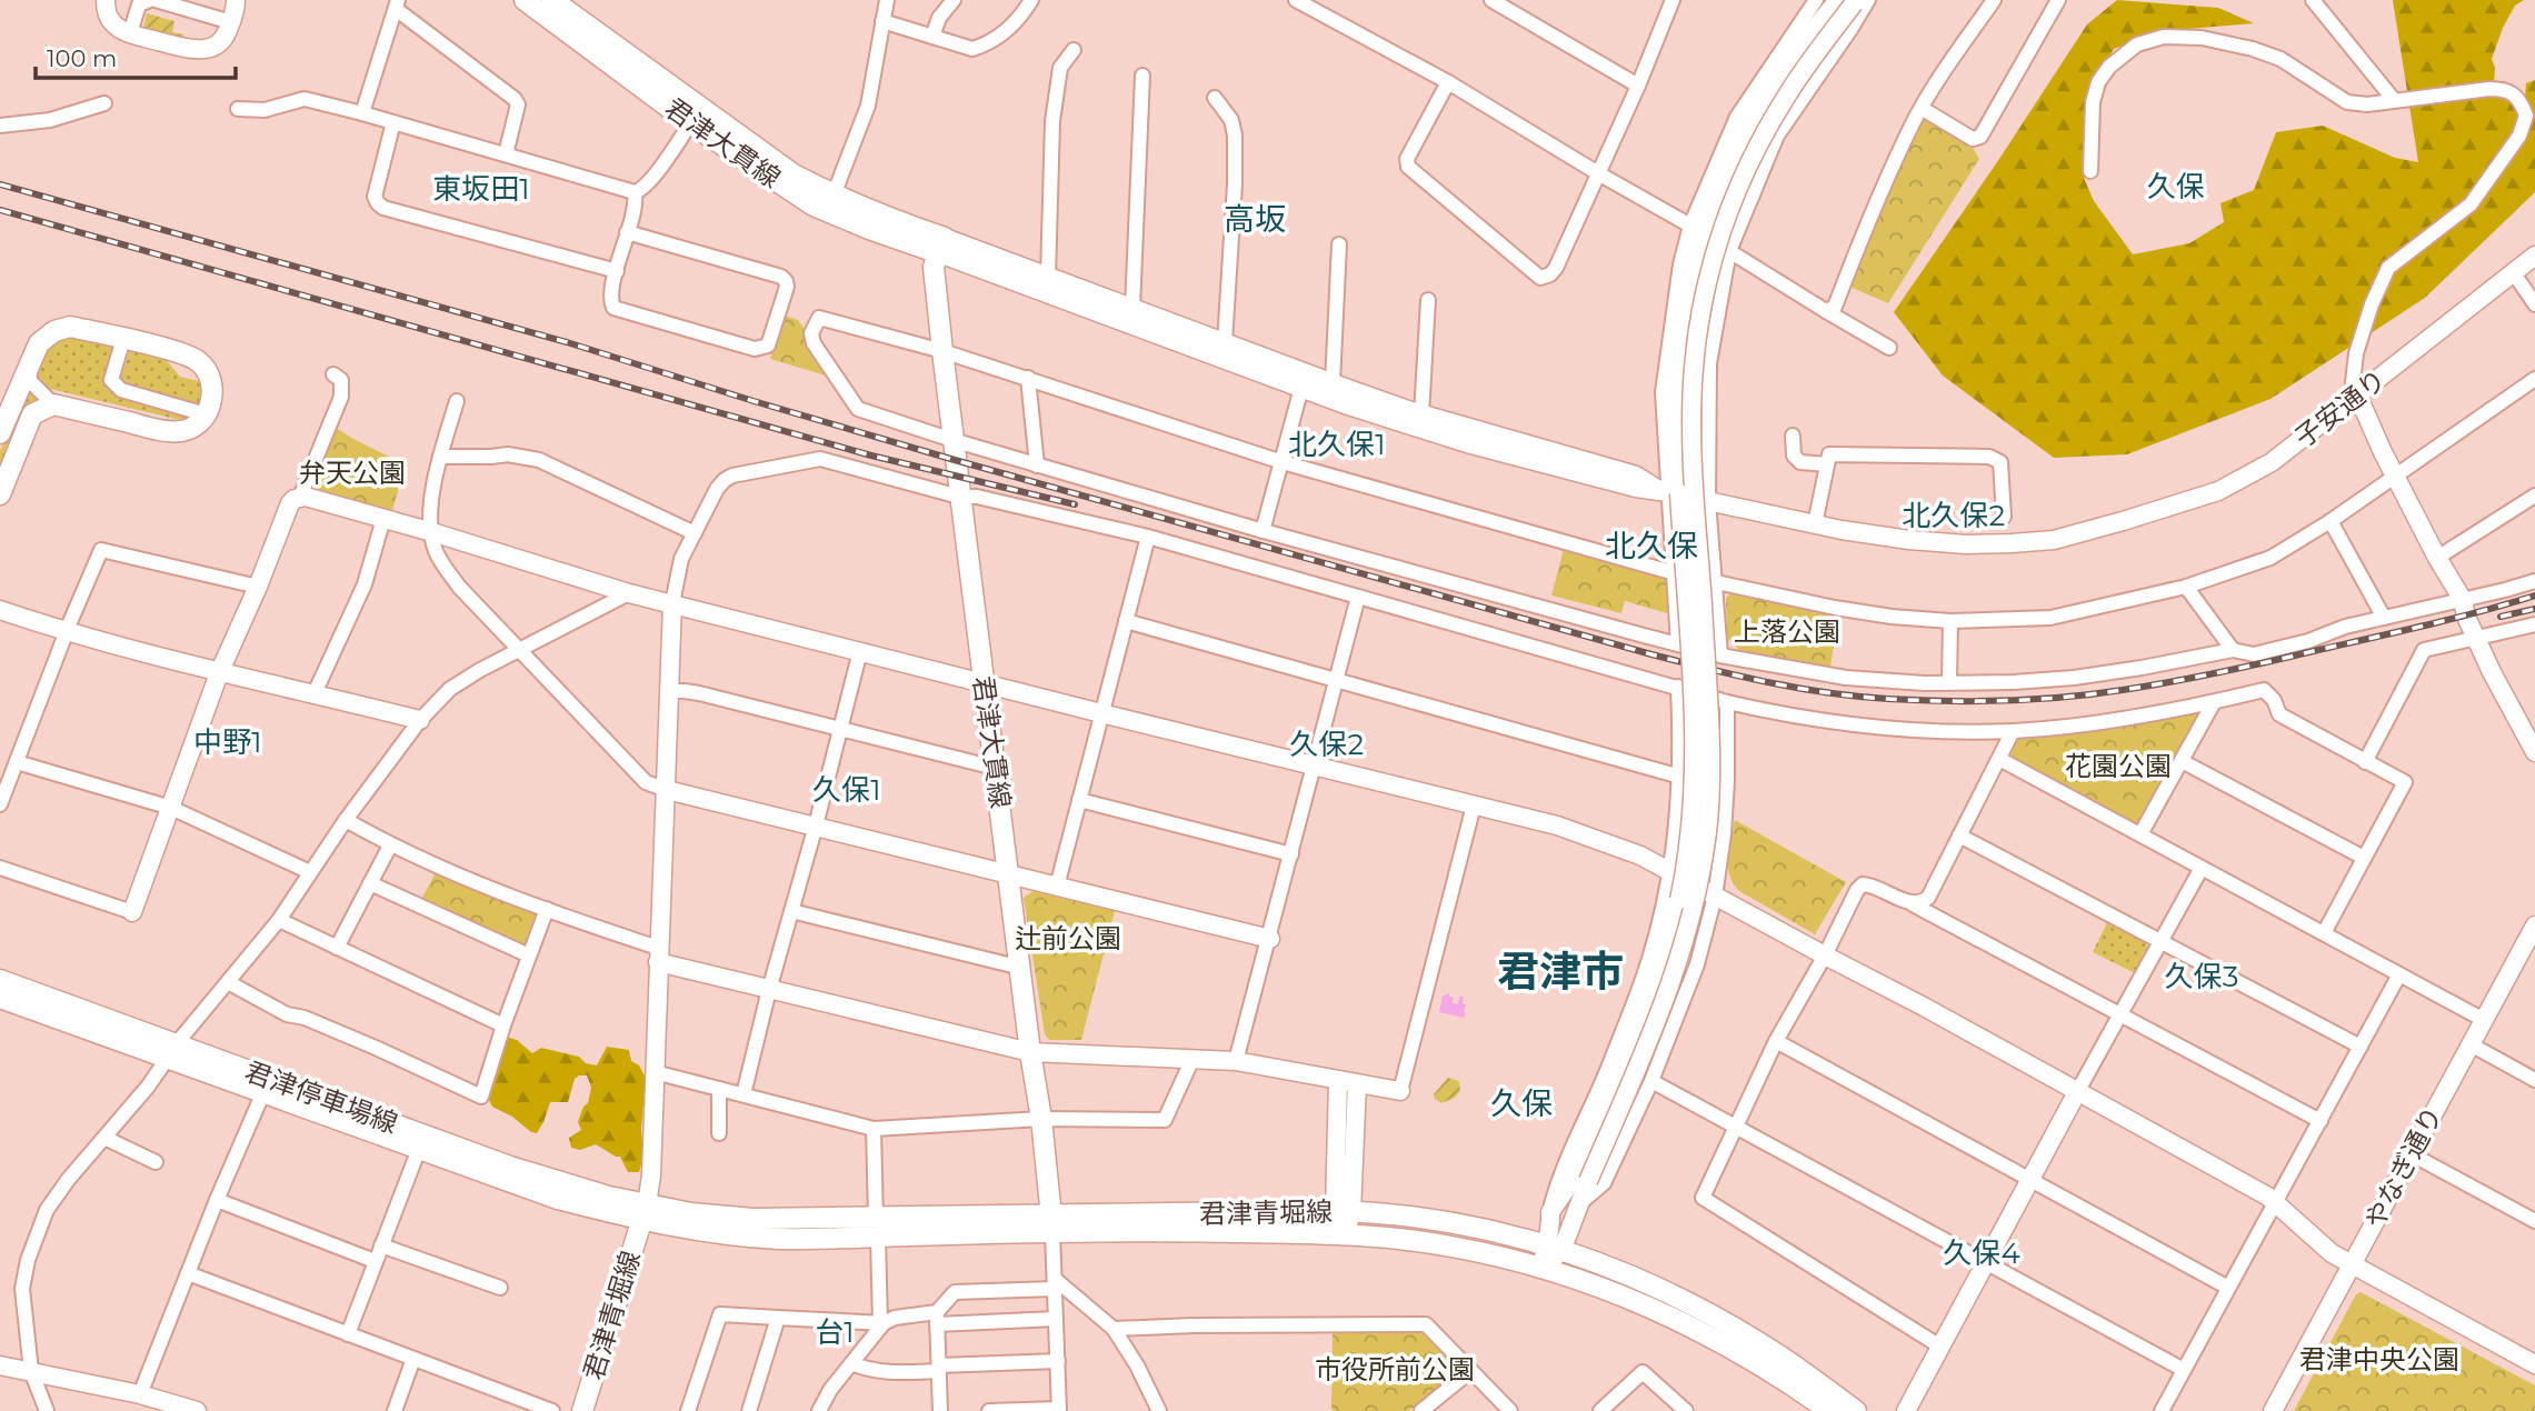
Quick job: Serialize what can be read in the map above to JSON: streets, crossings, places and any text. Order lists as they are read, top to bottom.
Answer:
{
  "streets": {
    "main road": ["君津大貫線", "君津停車場線", "君津青堀線"],
    "street": ["子安通り", "やなぎ通り"]
  },
  "crossings": [
    ["君津大貫線", "君津青堀線"],
    ["君津停車場線", "君津青堀線"]
  ],
  "districts": [
    "久保",
    "東坂田1",
    "高坂",
    "北久保1",
    "北久保2",
    "北久保",
    "中野1",
    "久保2",
    "久保1",
    "君津市",
    "久保3",
    "久保",
    "久保4",
    "台1"
  ],
  "parks": [
    "弁天公園",
    "上落公園",
    "花園公園",
    "辻前公園",
    "君津中央公園",
    "市役所前公園"
  ],
  "scale_bar": "100 m"
}
